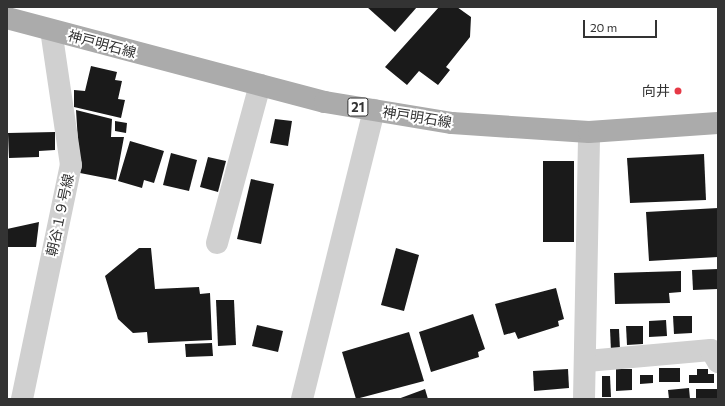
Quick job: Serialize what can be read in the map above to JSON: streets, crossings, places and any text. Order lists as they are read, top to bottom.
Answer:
{
  "streets": {
    "main road": ["神戸明石線", "21"],
    "street": ["朝谷１９号線"]
  },
  "crossings": [
    ["神戸明石線", "朝谷１９号線"]
  ],
  "places": ["向井"],
  "scale_bar": "20 m"
}
